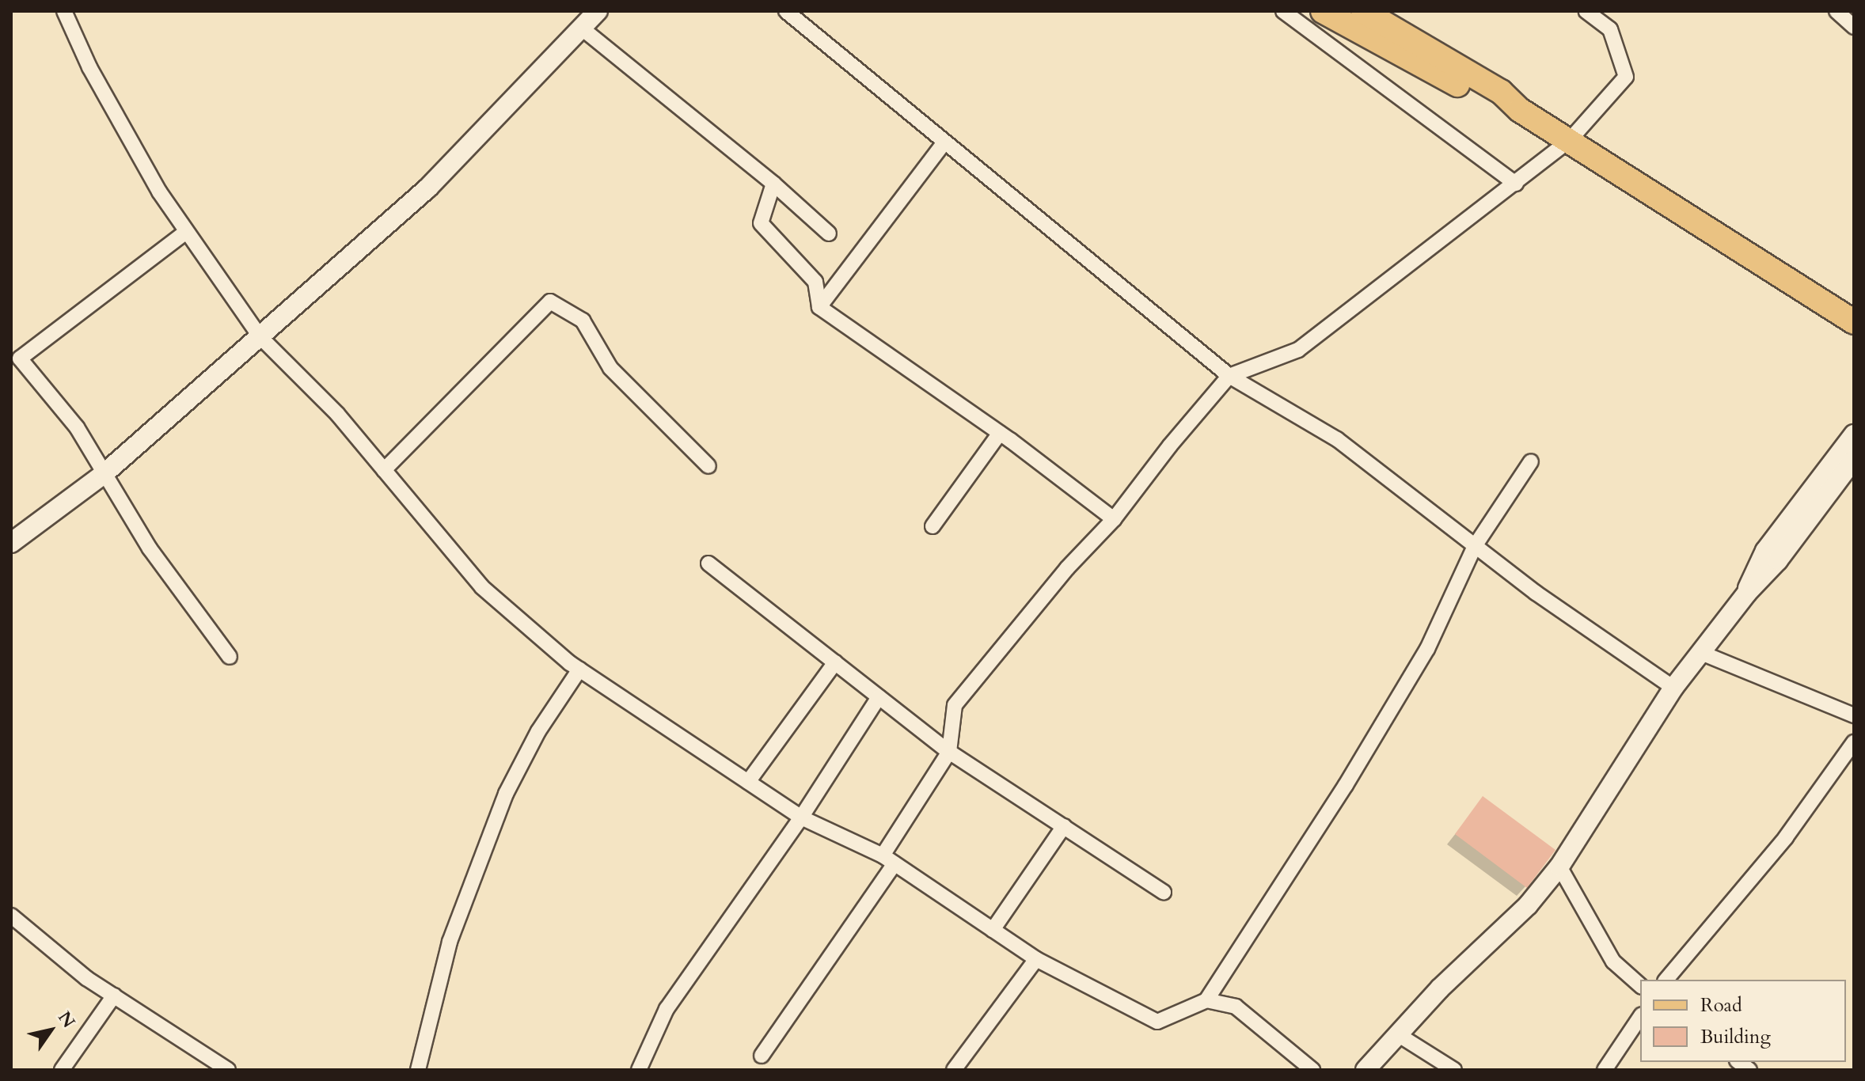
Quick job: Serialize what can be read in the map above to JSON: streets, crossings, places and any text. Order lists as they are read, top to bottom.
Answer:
{
  "legend": ["Road", "Building"],
  "north": "top right"
}
